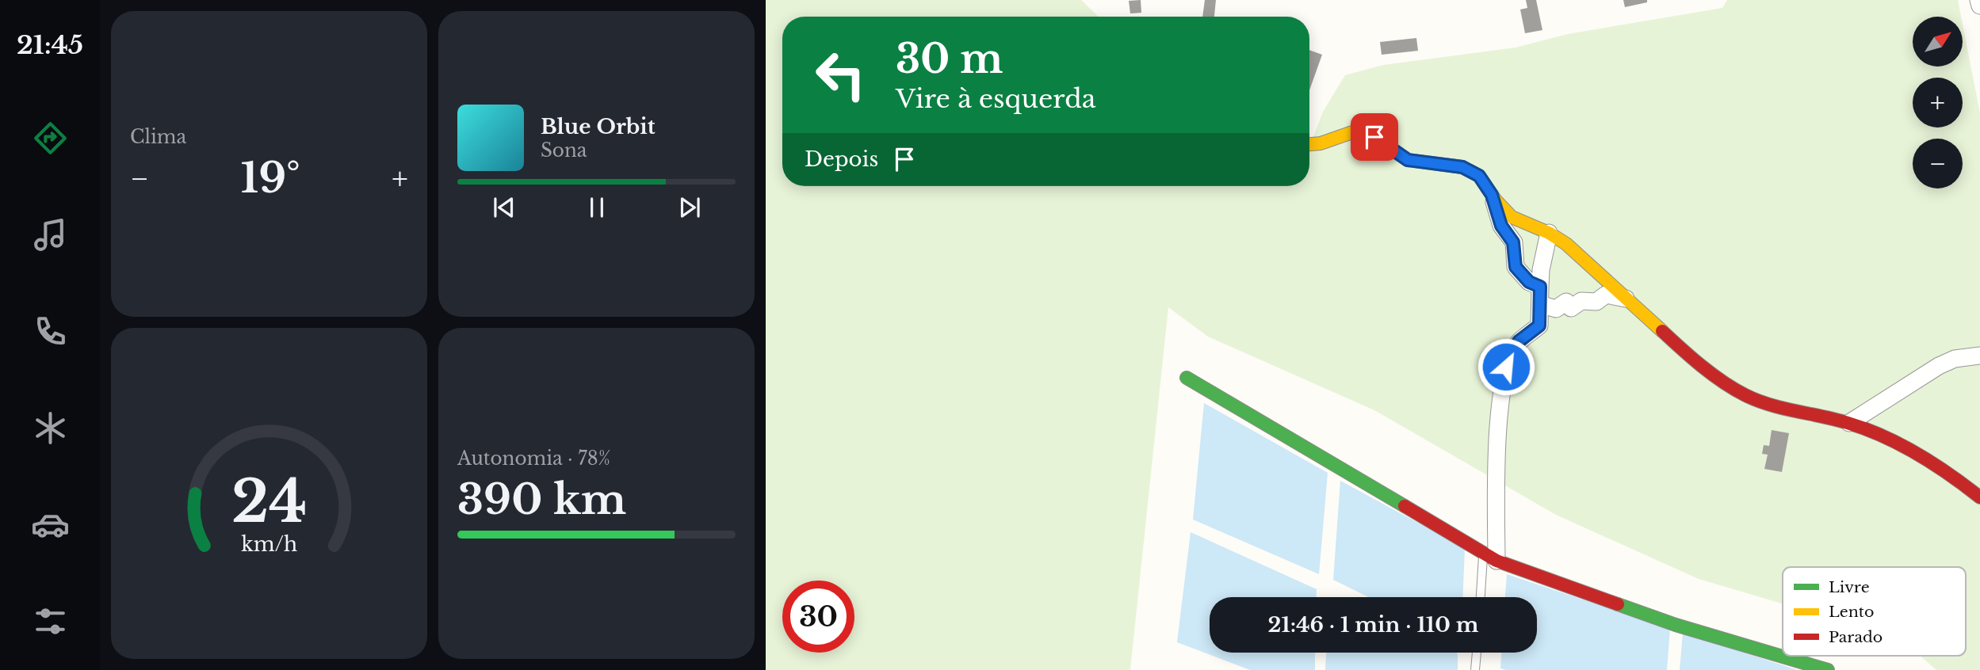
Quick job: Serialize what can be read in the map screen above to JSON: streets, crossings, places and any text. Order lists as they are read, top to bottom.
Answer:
{
  "legend": ["Livre", "Lento", "Parado"],
  "north": "top right",
  "page": {
    "tabs": "21:45",
    "tile": [
      "Clima",
      ["Autonomia · 78%", "390 km"]
    ],
    "map_buttons": ["+", "−"],
    "turn": ["30 m", "Vire à esquerda"],
    "song": ["Blue Orbit", "Sona"],
    "then": "Depois",
    "heat": ["−", "19°", "+"],
    "limit": "30",
    "trip": "21:46 · 1 min · 110 m",
    "gauge": ["24", "km/h"]
  }
}
